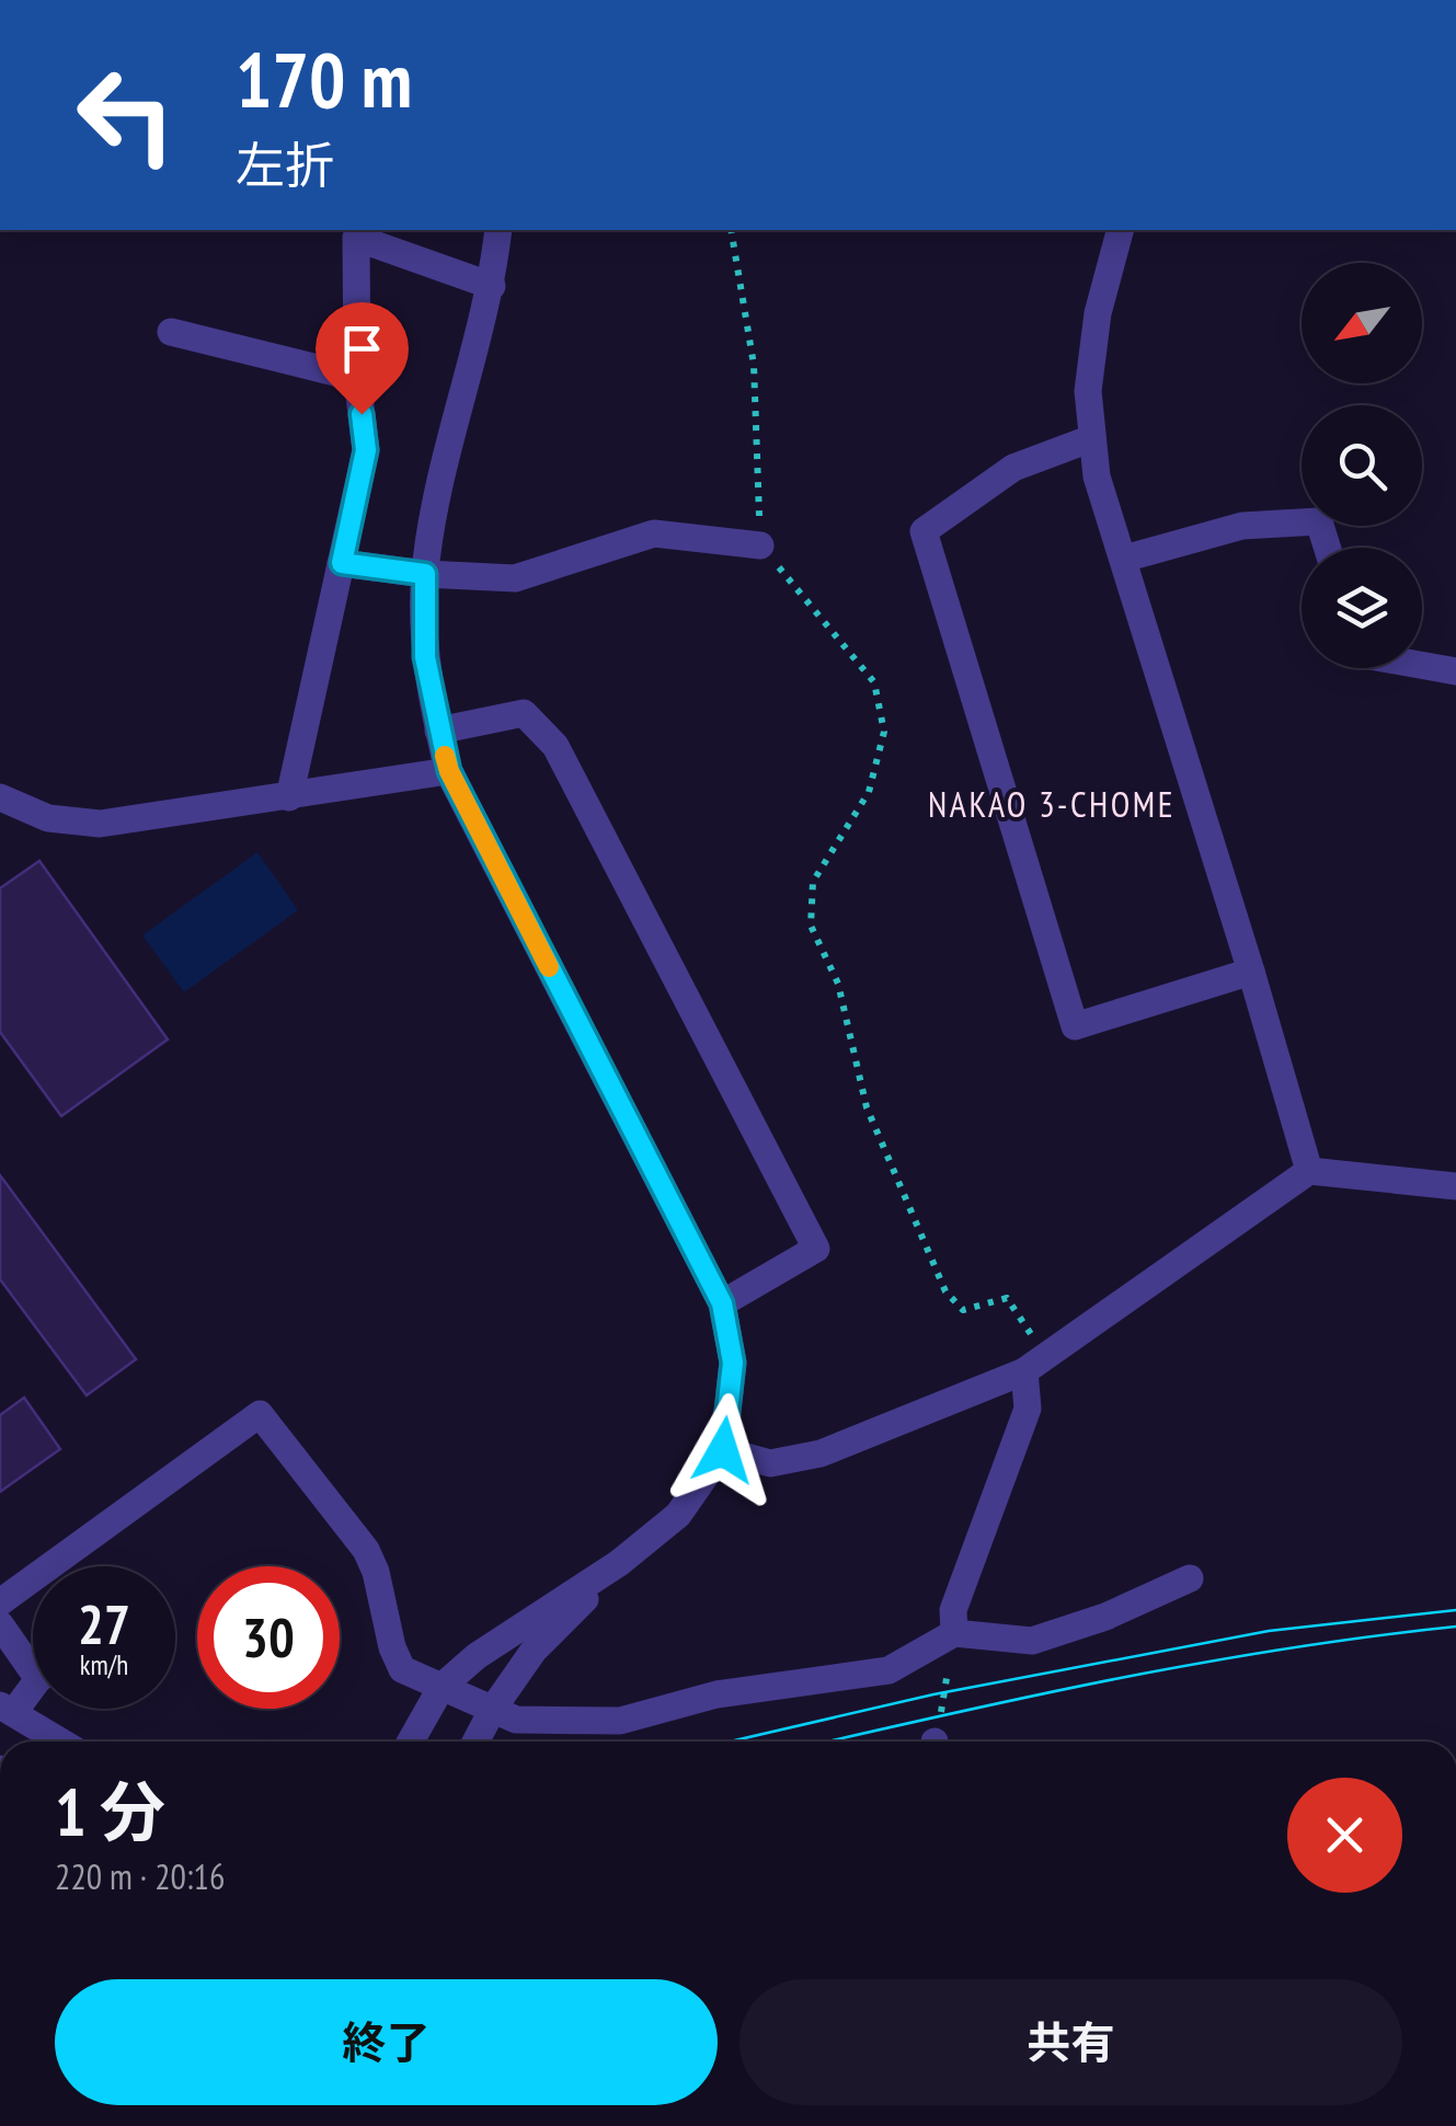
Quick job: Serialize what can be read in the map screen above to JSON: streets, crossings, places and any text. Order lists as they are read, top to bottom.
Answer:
{
  "districts": ["NAKAO 3-CHOME"],
  "north": "bottom left",
  "page": {
    "turn": ["170 m", "左折"],
    "speed": "27 km/h",
    "limit": "30",
    "heading": ["1 分", "220 m · 20:16"],
    "buttons": ["終了", "共有"]
  }
}
